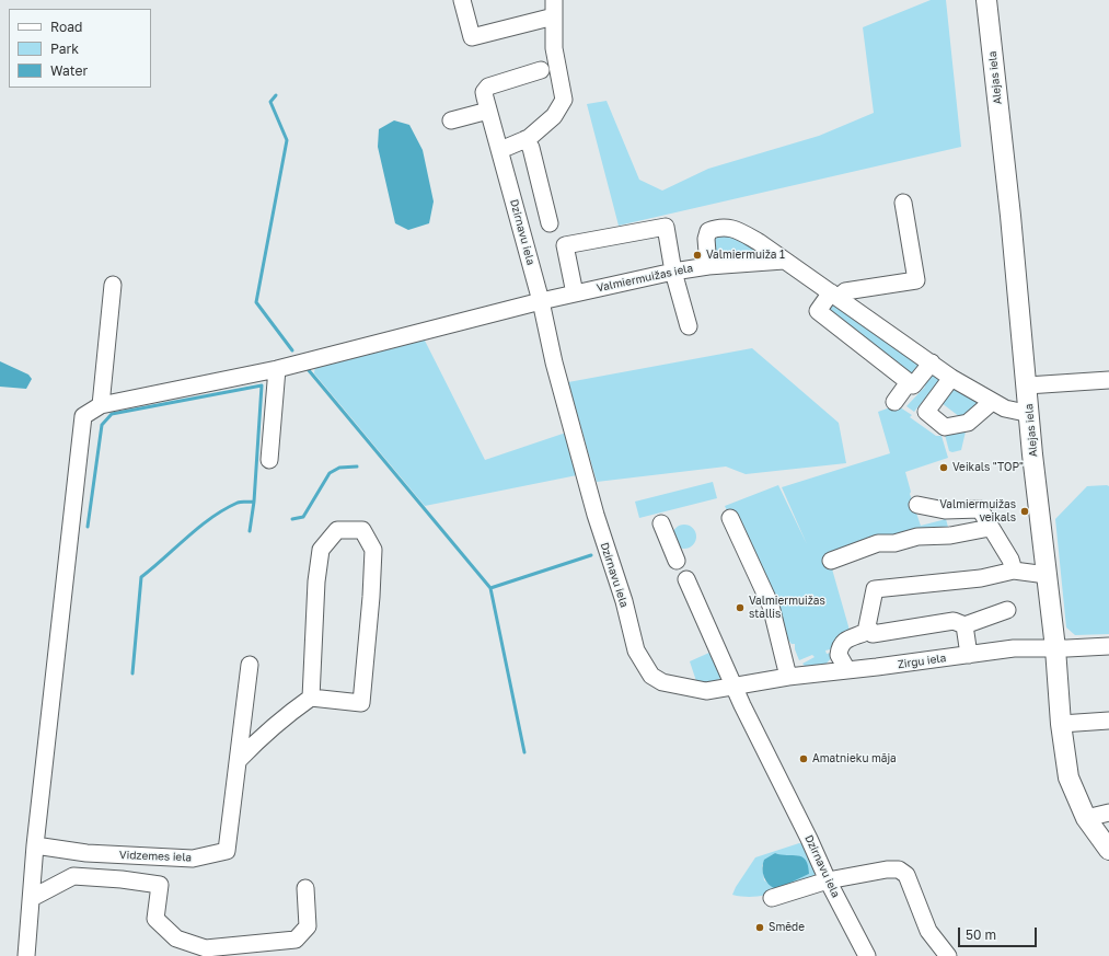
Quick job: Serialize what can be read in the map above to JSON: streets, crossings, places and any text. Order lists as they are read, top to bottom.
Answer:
{
  "streets": {
    "main road": ["Alejas iela"],
    "street": [
      "Dzirnavu iela",
      "Valmiermuižas iela",
      "Zirgu iela",
      "Vidzemes iela"
    ]
  },
  "crossings": [
    ["Alejas iela", "Zirgu iela"],
    ["Dzirnavu iela", "Valmiermuižas iela"],
    ["Dzirnavu iela", "Zirgu iela"]
  ],
  "places": [
    "Valmiermuiža 1",
    "Veikals \"TOP\"",
    "Valmiermuižas veikals",
    "Valmiermuižas stallis",
    "Amatnieku māja",
    "Smēde"
  ],
  "legend": ["Road", "Park", "Water"],
  "scale_bar": "50 m"
}
